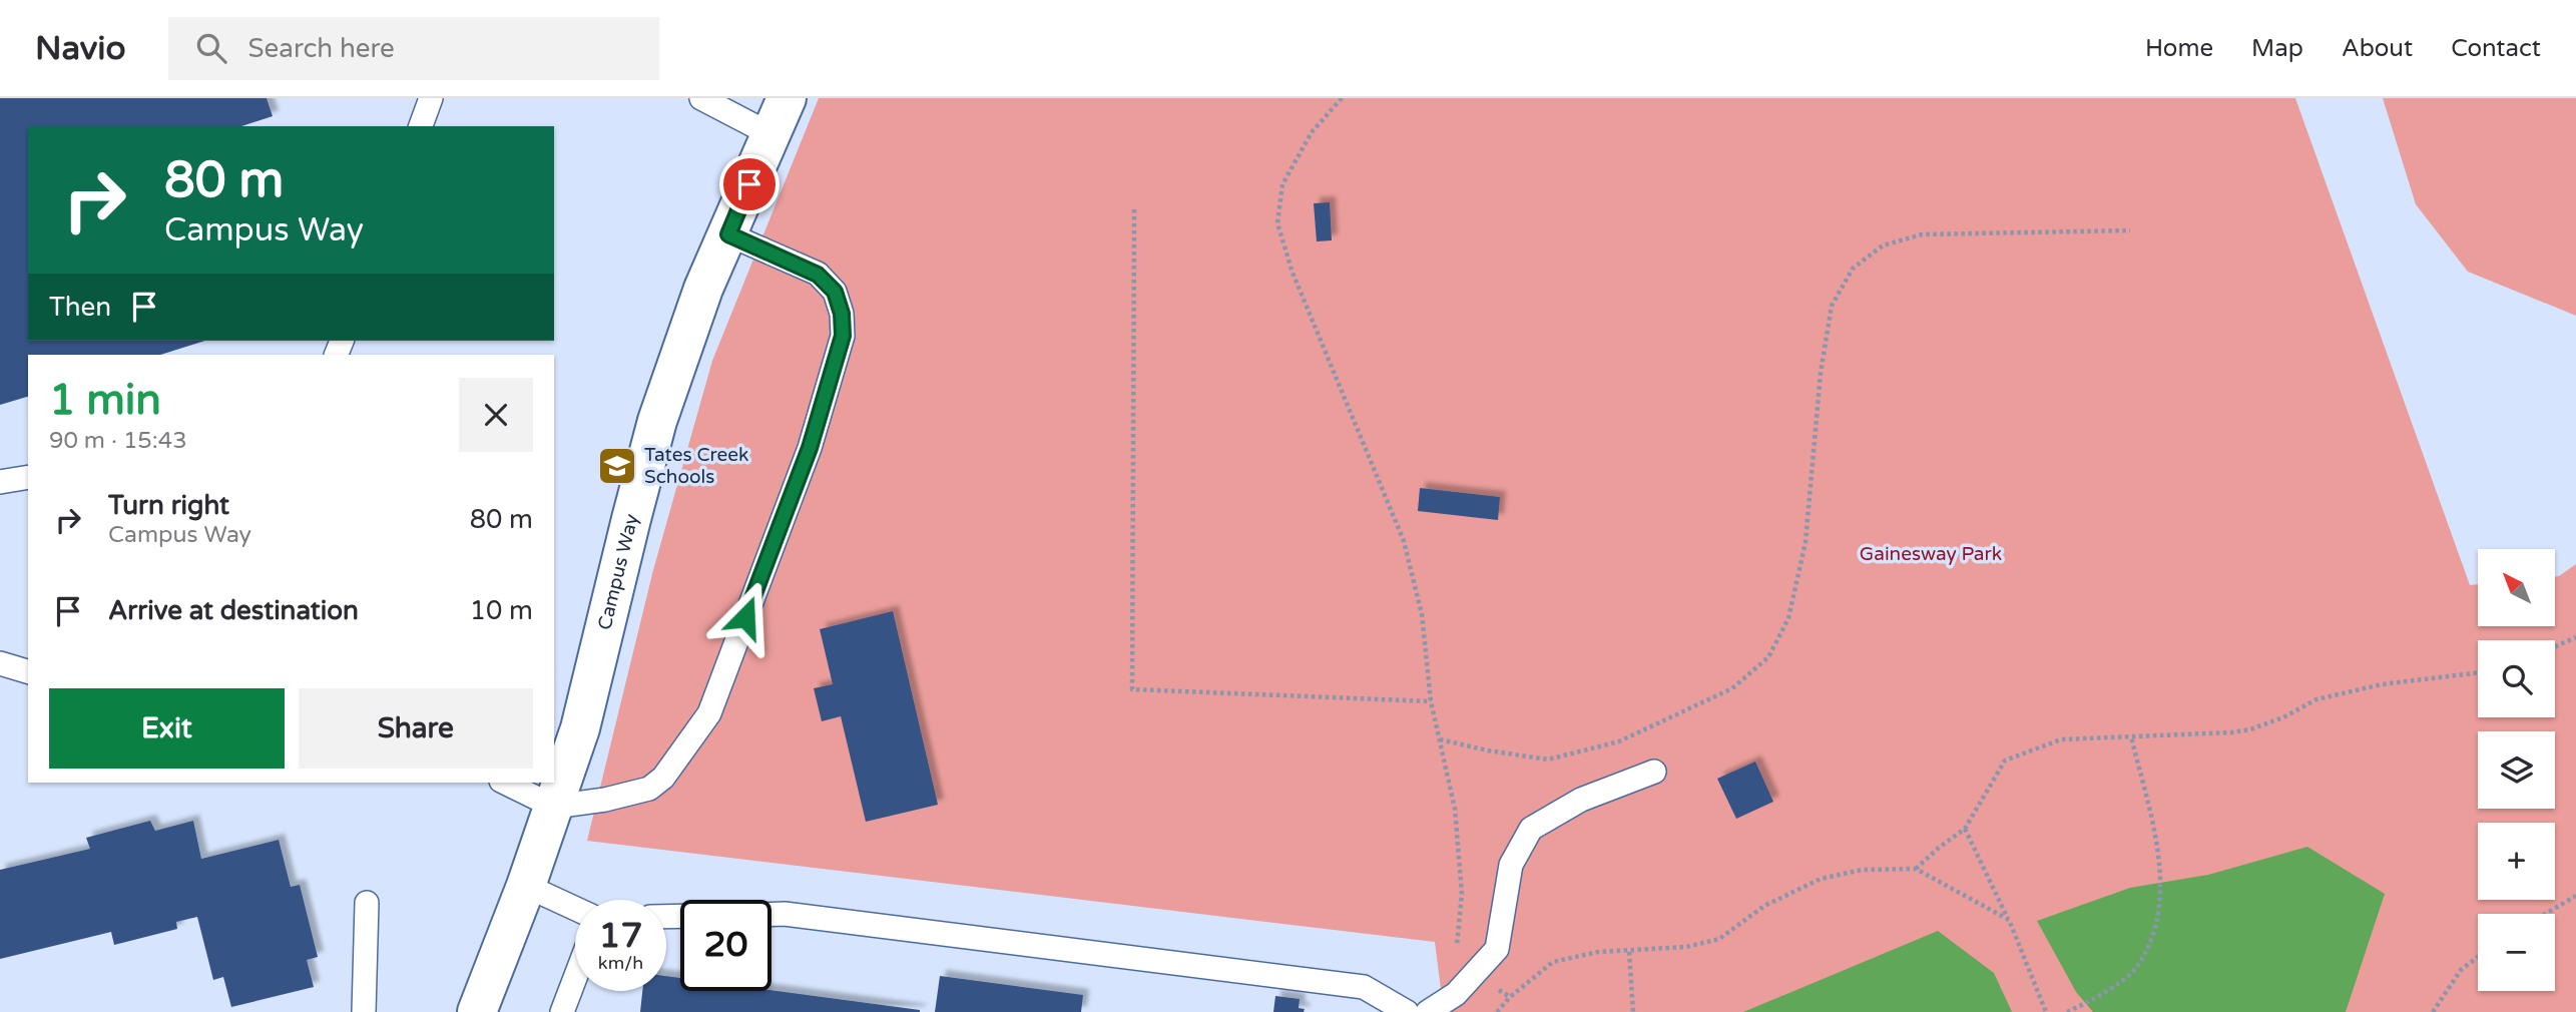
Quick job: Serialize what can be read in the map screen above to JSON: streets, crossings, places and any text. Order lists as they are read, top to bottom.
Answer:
{
  "streets": {
    "street": ["Campus Way"]
  },
  "parks": ["Gainesway Park"],
  "places": {
    "school or university": ["Tates Creek Schools"]
  },
  "north": "top left",
  "page": {
    "header": "Navio",
    "search": "Search here",
    "nav": [
      "Home",
      "Map",
      "About",
      "Contact"
    ],
    "turn": ["80 m", "Campus Way"],
    "then": "Then",
    "heading": ["1 min", "90 m · 15:43"],
    "list": [
      {
        "name": "Turn right",
        "note": "Campus Way",
        "value": "80 m"
      },
      {
        "name": "Arrive at destination",
        "value": "10 m"
      }
    ],
    "map_buttons": ["+", "−"],
    "buttons": ["Exit", "Share"],
    "speed": "17 km/h",
    "limit": "20"
  }
}
